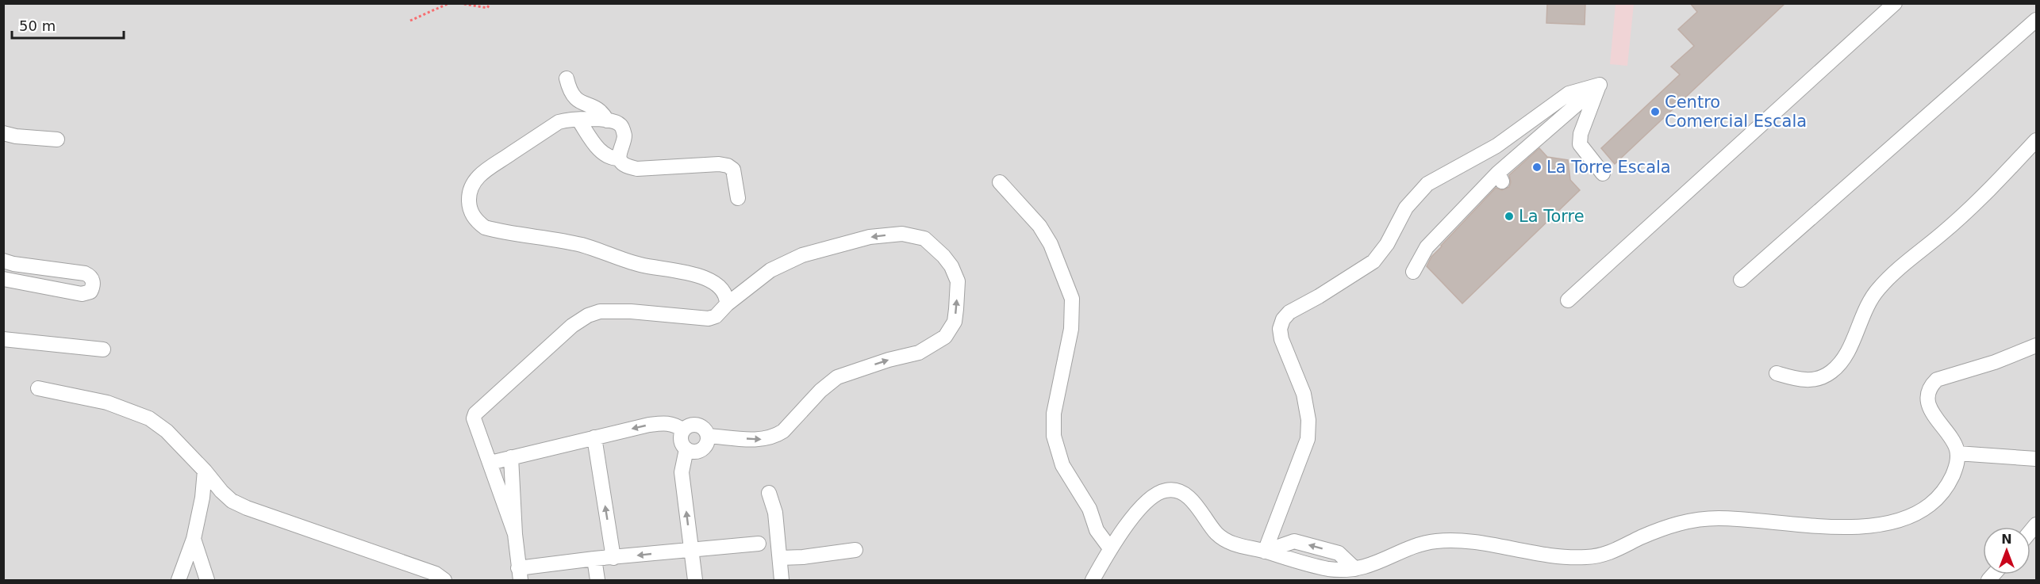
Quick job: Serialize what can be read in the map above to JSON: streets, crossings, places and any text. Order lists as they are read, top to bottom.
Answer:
{
  "places": ["Centro Comercial Escala", "La Torre Escala", "La Torre"],
  "scale_bar": "50 m",
  "north": "top"
}
